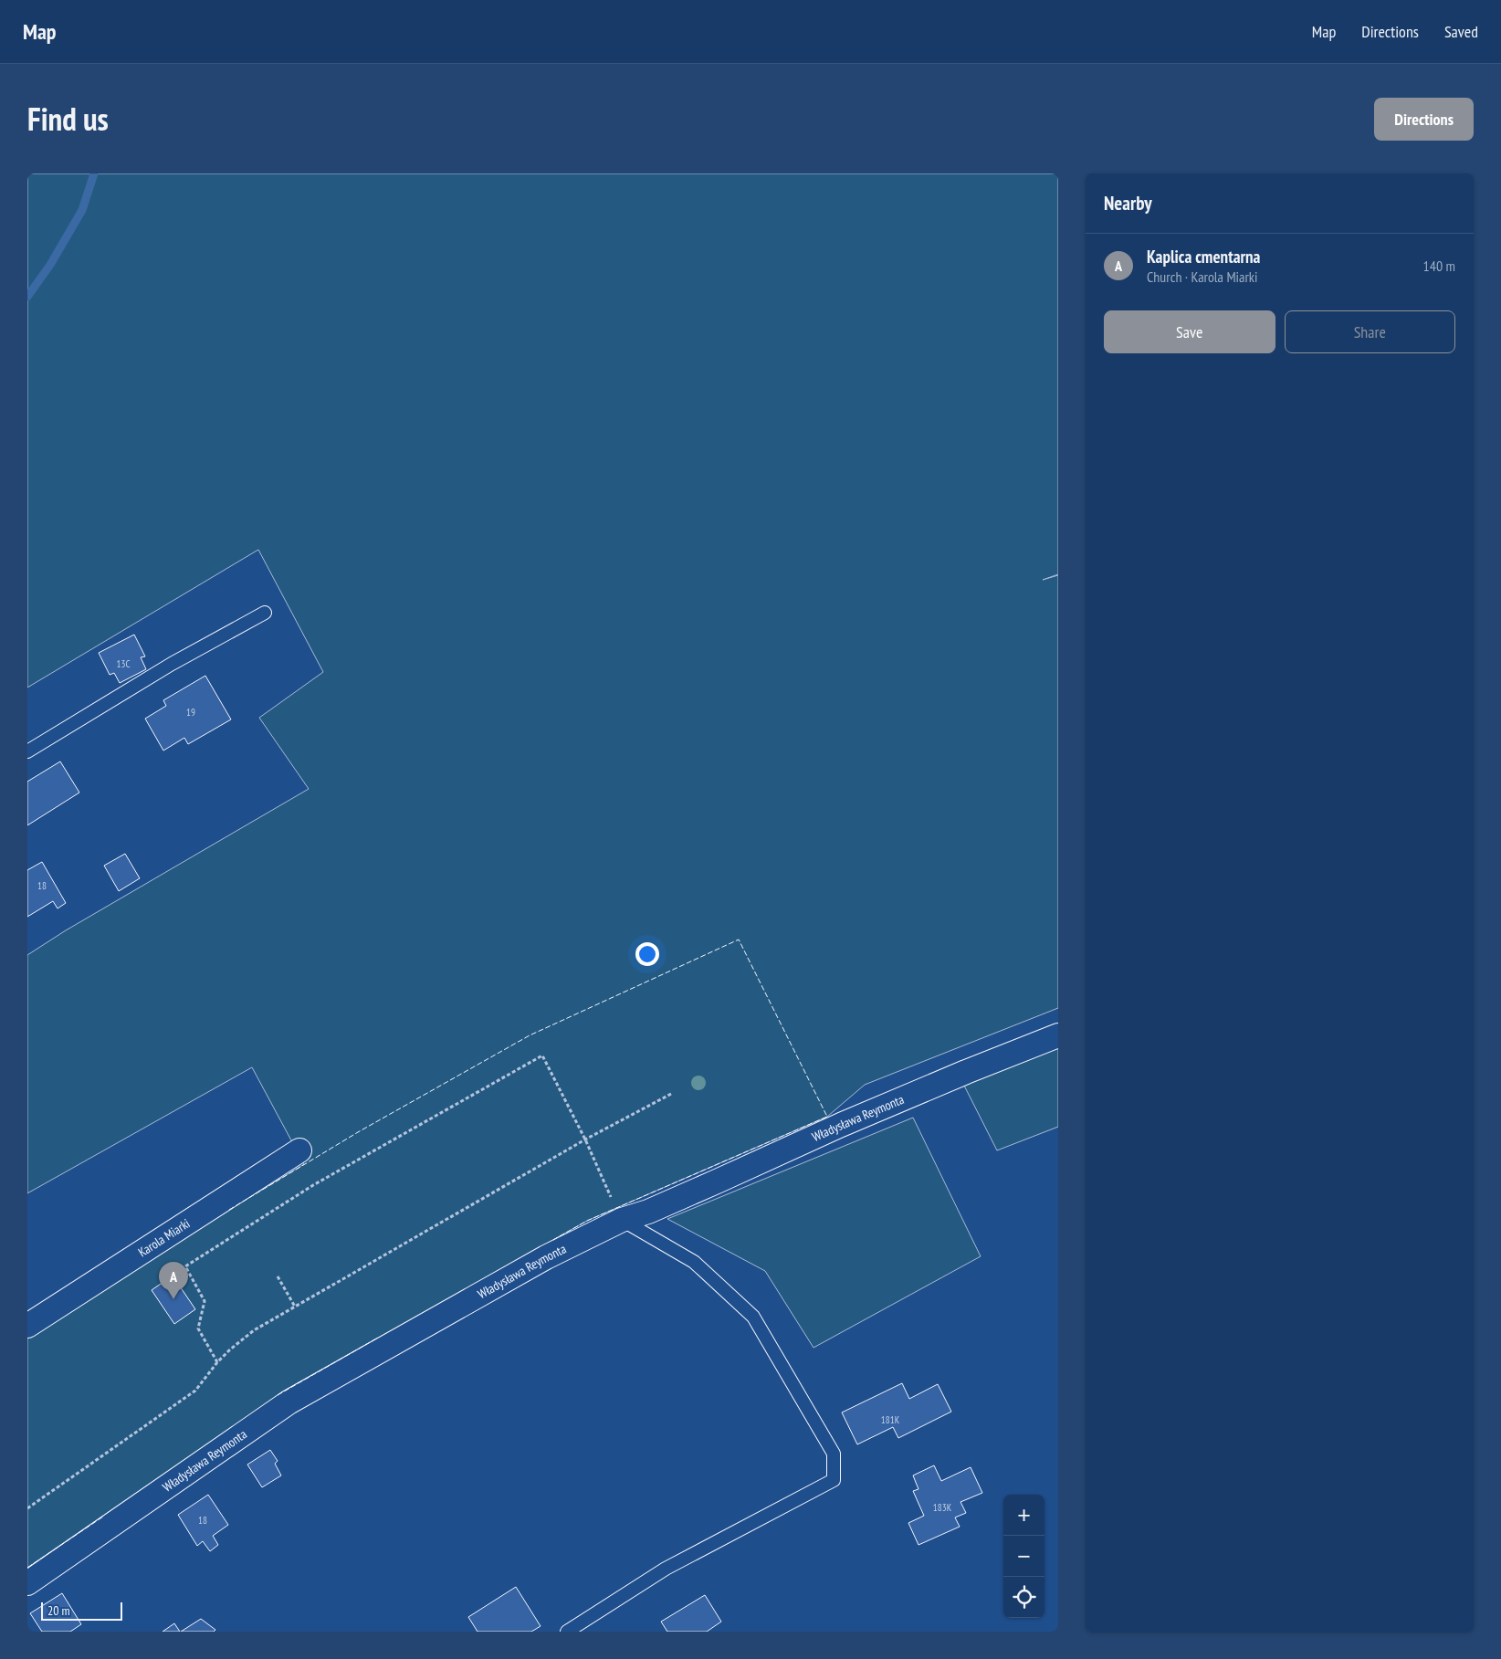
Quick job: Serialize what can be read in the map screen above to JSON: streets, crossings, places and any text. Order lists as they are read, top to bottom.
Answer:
{
  "streets": {
    "street": ["Władysława Reymonta", "Karola Miarki"]
  },
  "house_numbers": [
    "13C",
    "19",
    "18",
    "181K",
    "183K",
    "18"
  ],
  "scale_bar": "20 m",
  "page": {
    "header": "Map",
    "nav": ["Map", "Directions", "Saved"],
    "title": "Find us",
    "buttons": [
      "Directions",
      ["Save", "Share"]
    ],
    "heading": "Nearby",
    "list": [
      {
        "mark": "A",
        "name": "Kaplica cmentarna",
        "note": "Church · Karola Miarki",
        "value": "140 m"
      }
    ],
    "pins": "A",
    "map_buttons": ["+", "−"],
    "scale": "20 m"
  }
}
